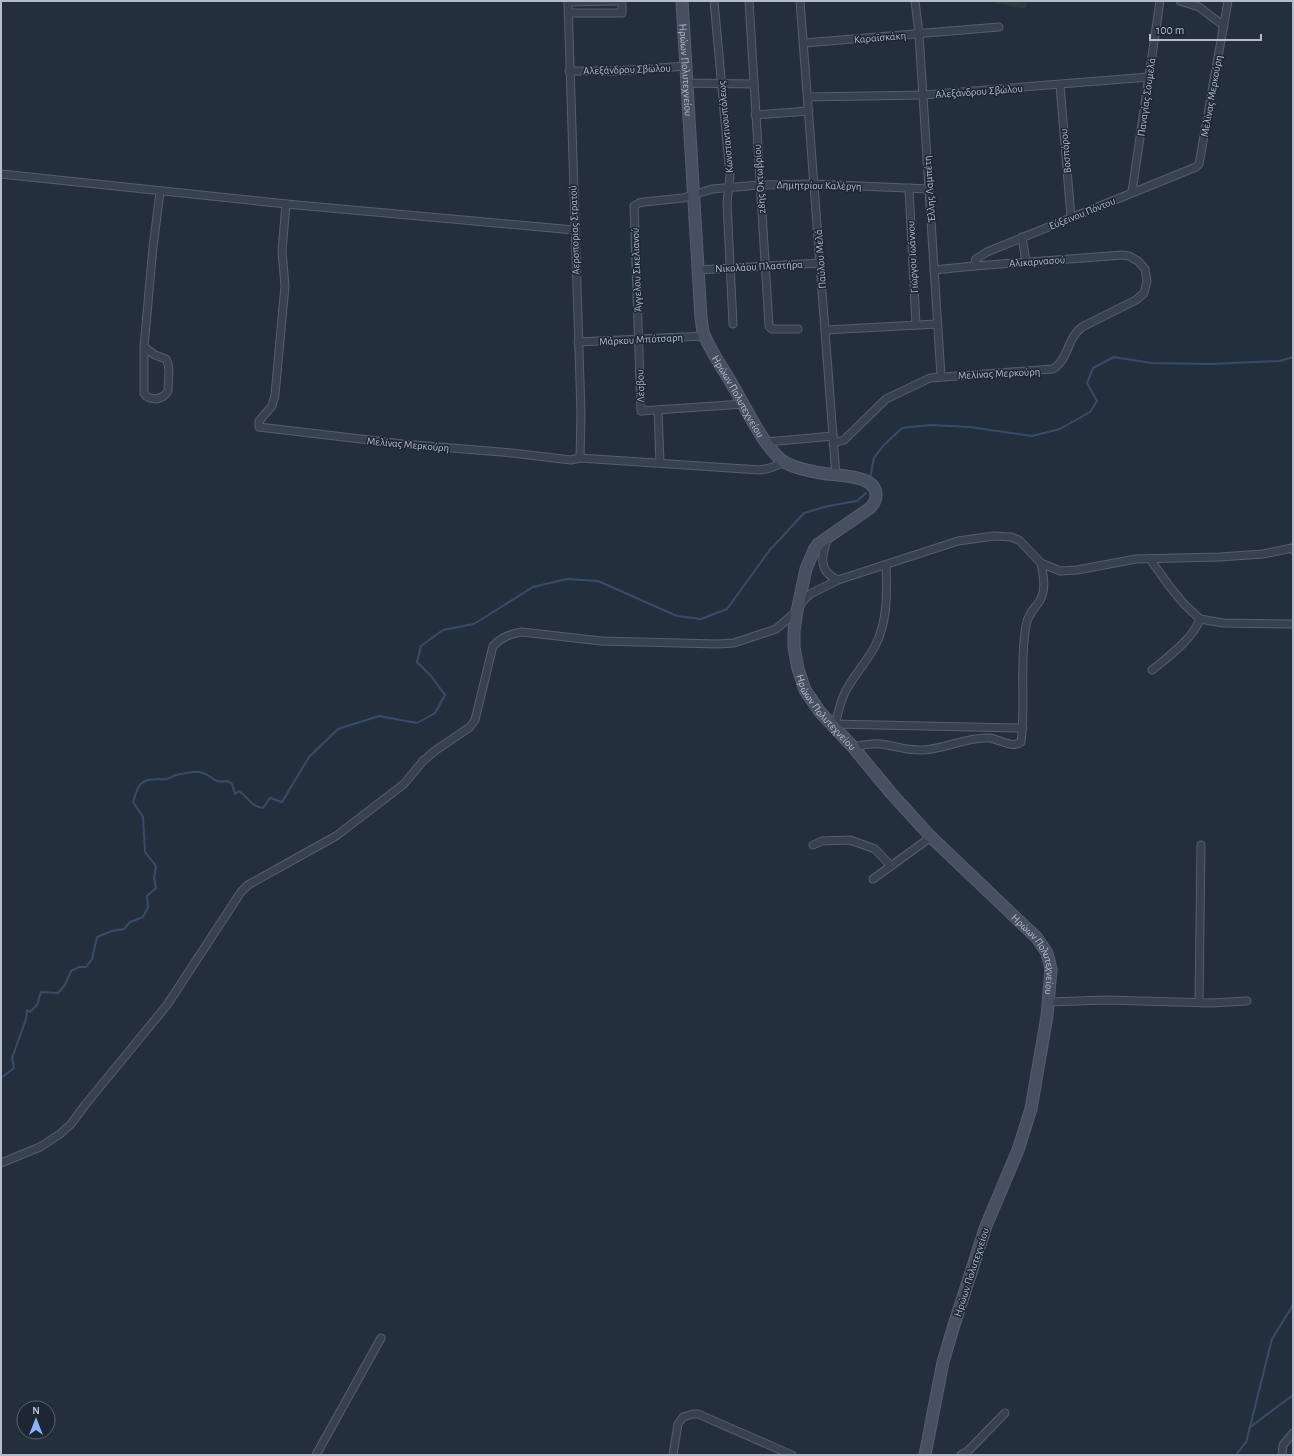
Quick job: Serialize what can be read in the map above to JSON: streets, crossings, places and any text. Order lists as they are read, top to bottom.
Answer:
{
  "streets": {
    "street": [
      "Καραϊσκάκη",
      "Αλεξάνδρου Σβώλου",
      "Ηρώων Πολυτεχνείου",
      "Μελίνας Μερκούρη",
      "Παναγίας Σουμελά",
      "Κωνσταντινουπόλεως",
      "Βοσπόρου",
      "28ης Οκτωβρίου",
      "Δημητρίου Καλέργη",
      "Έλλης Λαμπέτη",
      "Εύξεινου Πόντου",
      "Αεροπορίας Στρατού",
      "Γιώργου Ιωάννου",
      "Παύλου Μελά",
      "Αλικαρνασού",
      "Νικολάου Πλαστήρα",
      "Άγγελου Σικελιανού",
      "Μάρκου Μπότσαρη",
      "Λέσβου"
    ]
  },
  "crossings": [
    ["Καραϊσκάκη", "Έλλης Λαμπέτη"],
    ["Καραϊσκάκη", "Παύλου Μελά"],
    ["Αλεξάνδρου Σβώλου", "Ηρώων Πολυτεχνείου"],
    ["Αλεξάνδρου Σβώλου", "Παναγίας Σουμελά"],
    ["Αλεξάνδρου Σβώλου", "Βοσπόρου"],
    ["Αλεξάνδρου Σβώλου", "Έλλης Λαμπέτη"],
    ["Αλεξάνδρου Σβώλου", "Αεροπορίας Στρατού"],
    ["Αλεξάνδρου Σβώλου", "Παύλου Μελά"],
    ["Ηρώων Πολυτεχνείου", "Μελίνας Μερκούρη"],
    ["Ηρώων Πολυτεχνείου", "Δημητρίου Καλέργη"],
    ["Ηρώων Πολυτεχνείου", "Παύλου Μελά"],
    ["Ηρώων Πολυτεχνείου", "Νικολάου Πλαστήρα"],
    ["Ηρώων Πολυτεχνείου", "Μάρκου Μπότσαρη"],
    ["Μελίνας Μερκούρη", "Έλλης Λαμπέτη"],
    ["Μελίνας Μερκούρη", "Εύξεινου Πόντου"],
    ["Μελίνας Μερκούρη", "Αεροπορίας Στρατού"],
    ["Μελίνας Μερκούρη", "Παύλου Μελά"],
    ["Μελίνας Μερκούρη", "Αλικαρνασού"],
    ["Μελίνας Μερκούρη", "Λέσβου"],
    ["Παναγίας Σουμελά", "Εύξεινου Πόντου"],
    ["Κωνσταντινουπόλεως", "Δημητρίου Καλέργη"],
    ["Κωνσταντινουπόλεως", "Νικολάου Πλαστήρα"],
    ["Βοσπόρου", "Εύξεινου Πόντου"],
    ["28ης Οκτωβρίου", "Δημητρίου Καλέργη"],
    ["28ης Οκτωβρίου", "Νικολάου Πλαστήρα"],
    ["Δημητρίου Καλέργη", "Έλλης Λαμπέτη"],
    ["Δημητρίου Καλέργη", "Γιώργου Ιωάννου"],
    ["Δημητρίου Καλέργη", "Παύλου Μελά"],
    ["Δημητρίου Καλέργη", "Άγγελου Σικελιανού"],
    ["Έλλης Λαμπέτη", "Αλικαρνασού"],
    ["Εύξεινου Πόντου", "Αλικαρνασού"],
    ["Αεροπορίας Στρατού", "Μάρκου Μπότσαρη"],
    ["Παύλου Μελά", "Νικολάου Πλαστήρα"],
    ["Άγγελου Σικελιανού", "Μάρκου Μπότσαρη"],
    ["Άγγελου Σικελιανού", "Λέσβου"],
    ["Μάρκου Μπότσαρη", "Λέσβου"]
  ],
  "scale_bar": "100 m",
  "north": "top"
}
